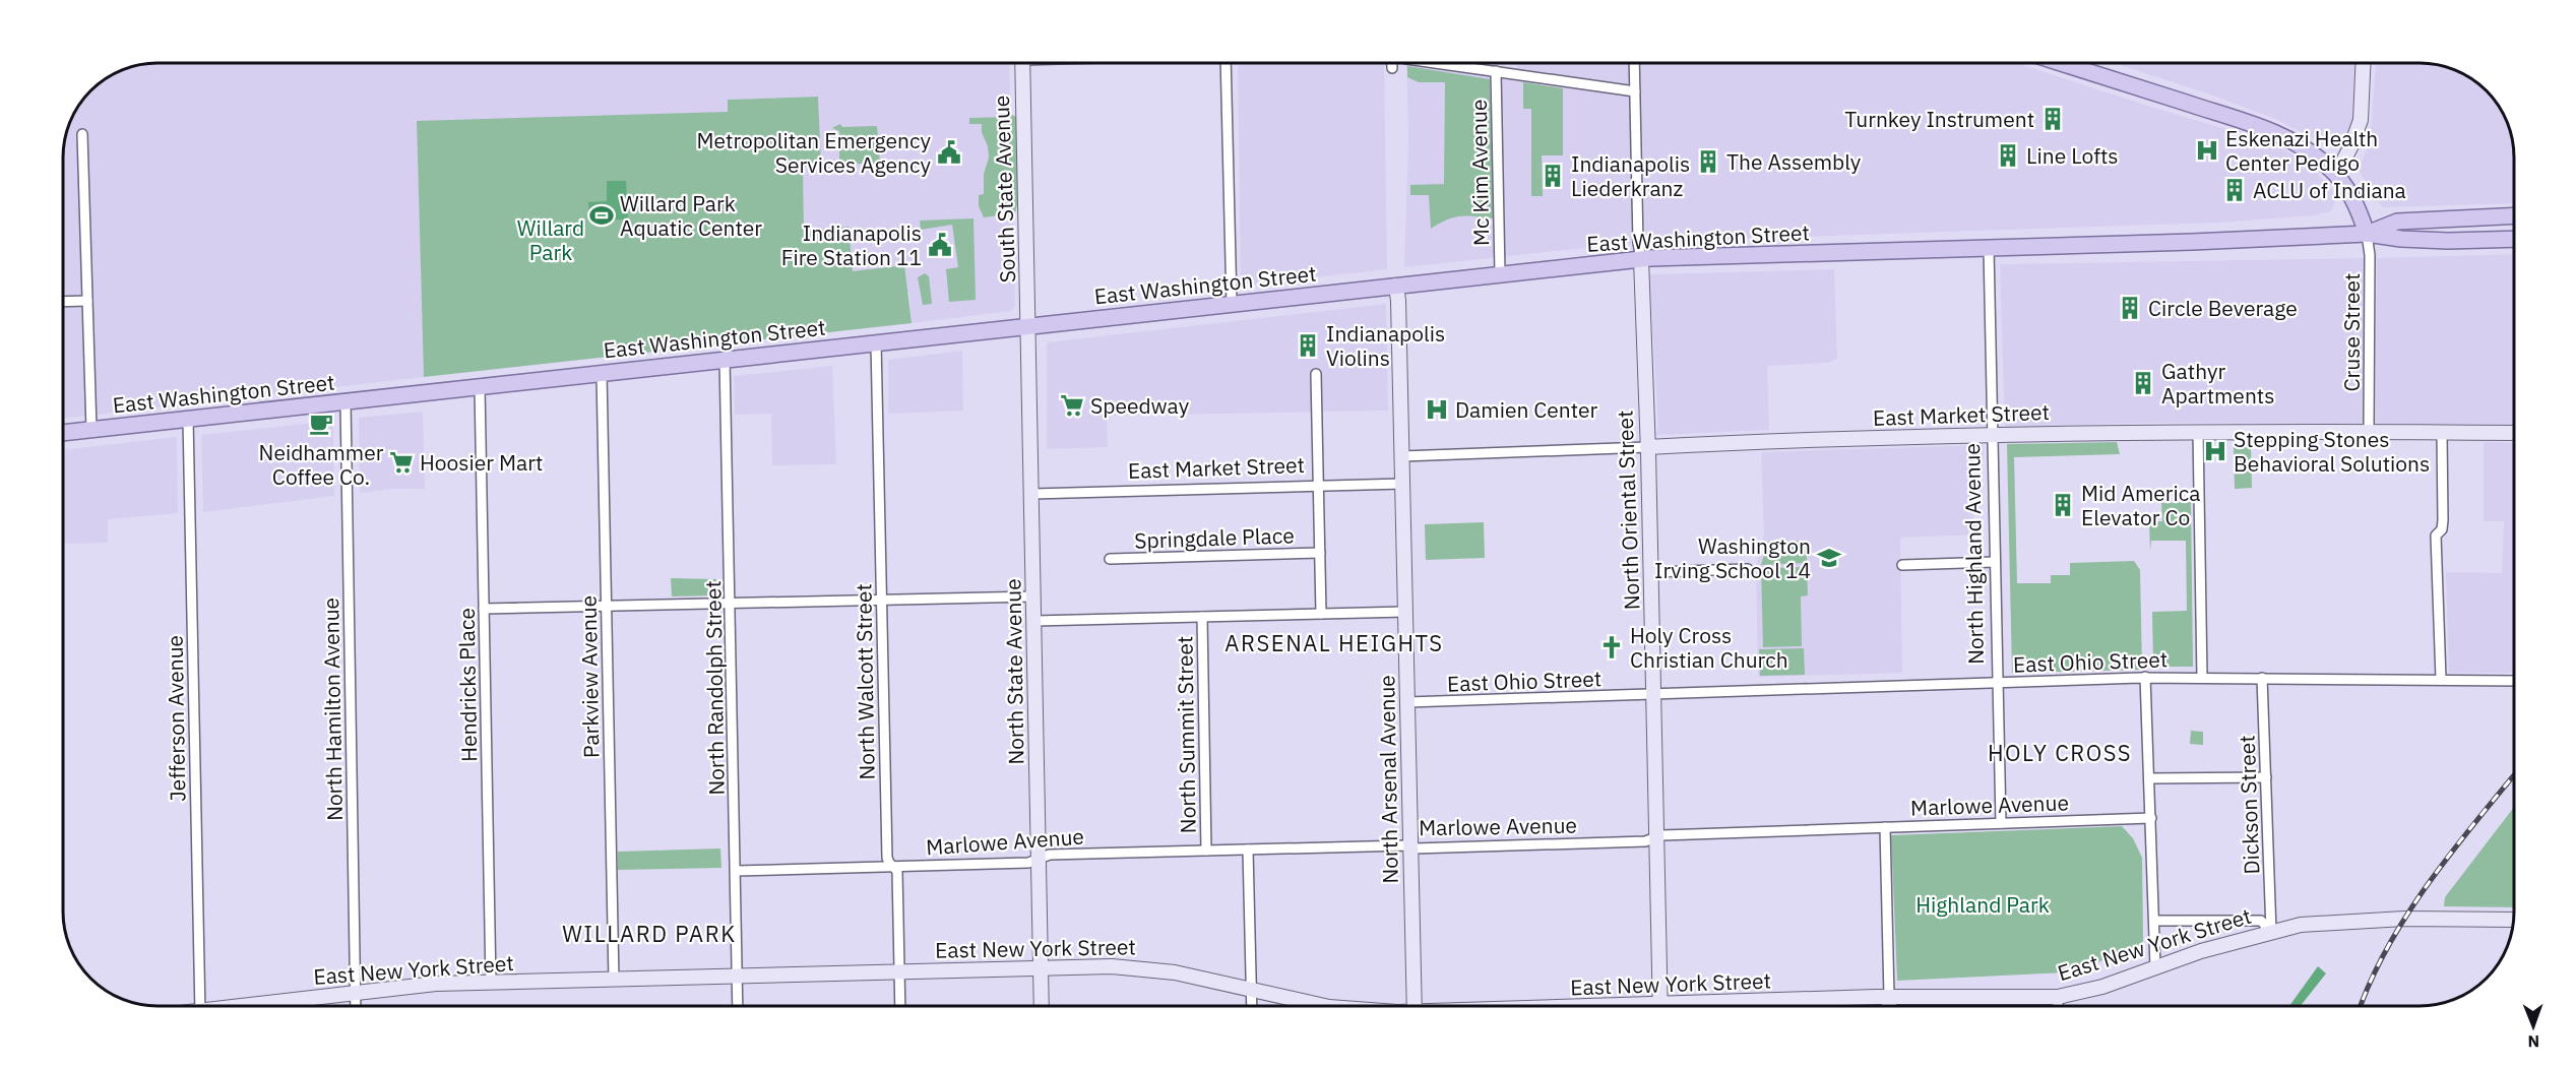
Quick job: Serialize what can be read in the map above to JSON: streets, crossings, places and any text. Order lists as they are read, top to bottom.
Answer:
{
  "streets": {
    "main road": ["East Washington Street"],
    "street": [
      "Mc Kim Avenue",
      "South State Avenue",
      "Cruse Street",
      "East Market Street",
      "North Oriental Street",
      "Springdale Place",
      "North Highland Avenue",
      "East Ohio Street",
      "North State Avenue",
      "Parkview Avenue",
      "North Walcott Street",
      "Hendricks Place",
      "North Randolph Street",
      "North Hamilton Avenue",
      "Jefferson Avenue",
      "North Summit Street",
      "North Arsenal Avenue",
      "Marlowe Avenue",
      "Dickson Street",
      "East New York Street"
    ]
  },
  "crossings": [
    ["Mc Kim Avenue", "East Washington Street"],
    ["South State Avenue", "East Washington Street"],
    ["South State Avenue", "North State Avenue"],
    ["East Washington Street", "Cruse Street"],
    ["East Washington Street", "North Oriental Street"],
    ["East Washington Street", "North Highland Avenue"],
    ["East Washington Street", "North State Avenue"],
    ["East Washington Street", "Parkview Avenue"],
    ["East Washington Street", "North Walcott Street"],
    ["East Washington Street", "Hendricks Place"],
    ["East Washington Street", "North Randolph Street"],
    ["East Washington Street", "North Hamilton Avenue"],
    ["East Washington Street", "Jefferson Avenue"],
    ["East Washington Street", "North Arsenal Avenue"],
    ["Cruse Street", "East Market Street"],
    ["East Market Street", "North Oriental Street"],
    ["East Market Street", "North Highland Avenue"],
    ["East Market Street", "North State Avenue"],
    ["East Market Street", "North Arsenal Avenue"],
    ["North Oriental Street", "East Ohio Street"],
    ["North Oriental Street", "Marlowe Avenue"],
    ["North Highland Avenue", "East Ohio Street"],
    ["North Highland Avenue", "Marlowe Avenue"],
    ["East Ohio Street", "North Arsenal Avenue"],
    ["East Ohio Street", "Dickson Street"],
    ["North State Avenue", "Marlowe Avenue"],
    ["North State Avenue", "East New York Street"],
    ["Parkview Avenue", "East New York Street"],
    ["North Walcott Street", "Marlowe Avenue"],
    ["North Walcott Street", "East New York Street"],
    ["Hendricks Place", "East New York Street"],
    ["North Randolph Street", "Marlowe Avenue"],
    ["North Randolph Street", "East New York Street"],
    ["North Hamilton Avenue", "East New York Street"],
    ["North Summit Street", "Marlowe Avenue"],
    ["North Arsenal Avenue", "Marlowe Avenue"],
    ["Dickson Street", "East New York Street"]
  ],
  "districts": ["ARSENAL HEIGHTS", "HOLY CROSS", "WILLARD PARK"],
  "parks": ["Willard Park", "Highland Park"],
  "places": {
    "building": [
      "Turnkey Instrument",
      "Line Lofts",
      "The Assembly",
      "Indianapolis Liederkranz",
      "ACLU of Indiana",
      "Circle Beverage",
      "Indianapolis Violins",
      "Gathyr Apartments",
      "Mid America Elevator Co"
    ],
    "hospital": ["Eskenazi Health Center Pedigo", "Damien Center", "Stepping Stones Behavioral Solutions"],
    "public building": ["Metropolitan Emergency Services Agency", "Indianapolis Fire Station 11"],
    "sports": ["Willard Park Aquatic Center"],
    "supermarket": ["Speedway", "Hoosier Mart"],
    "cafe": ["Neidhammer Coffee Co."],
    "school or university": ["Washington Irving School 14"],
    "church": ["Holy Cross Christian Church"]
  },
  "north": "bottom"
}
